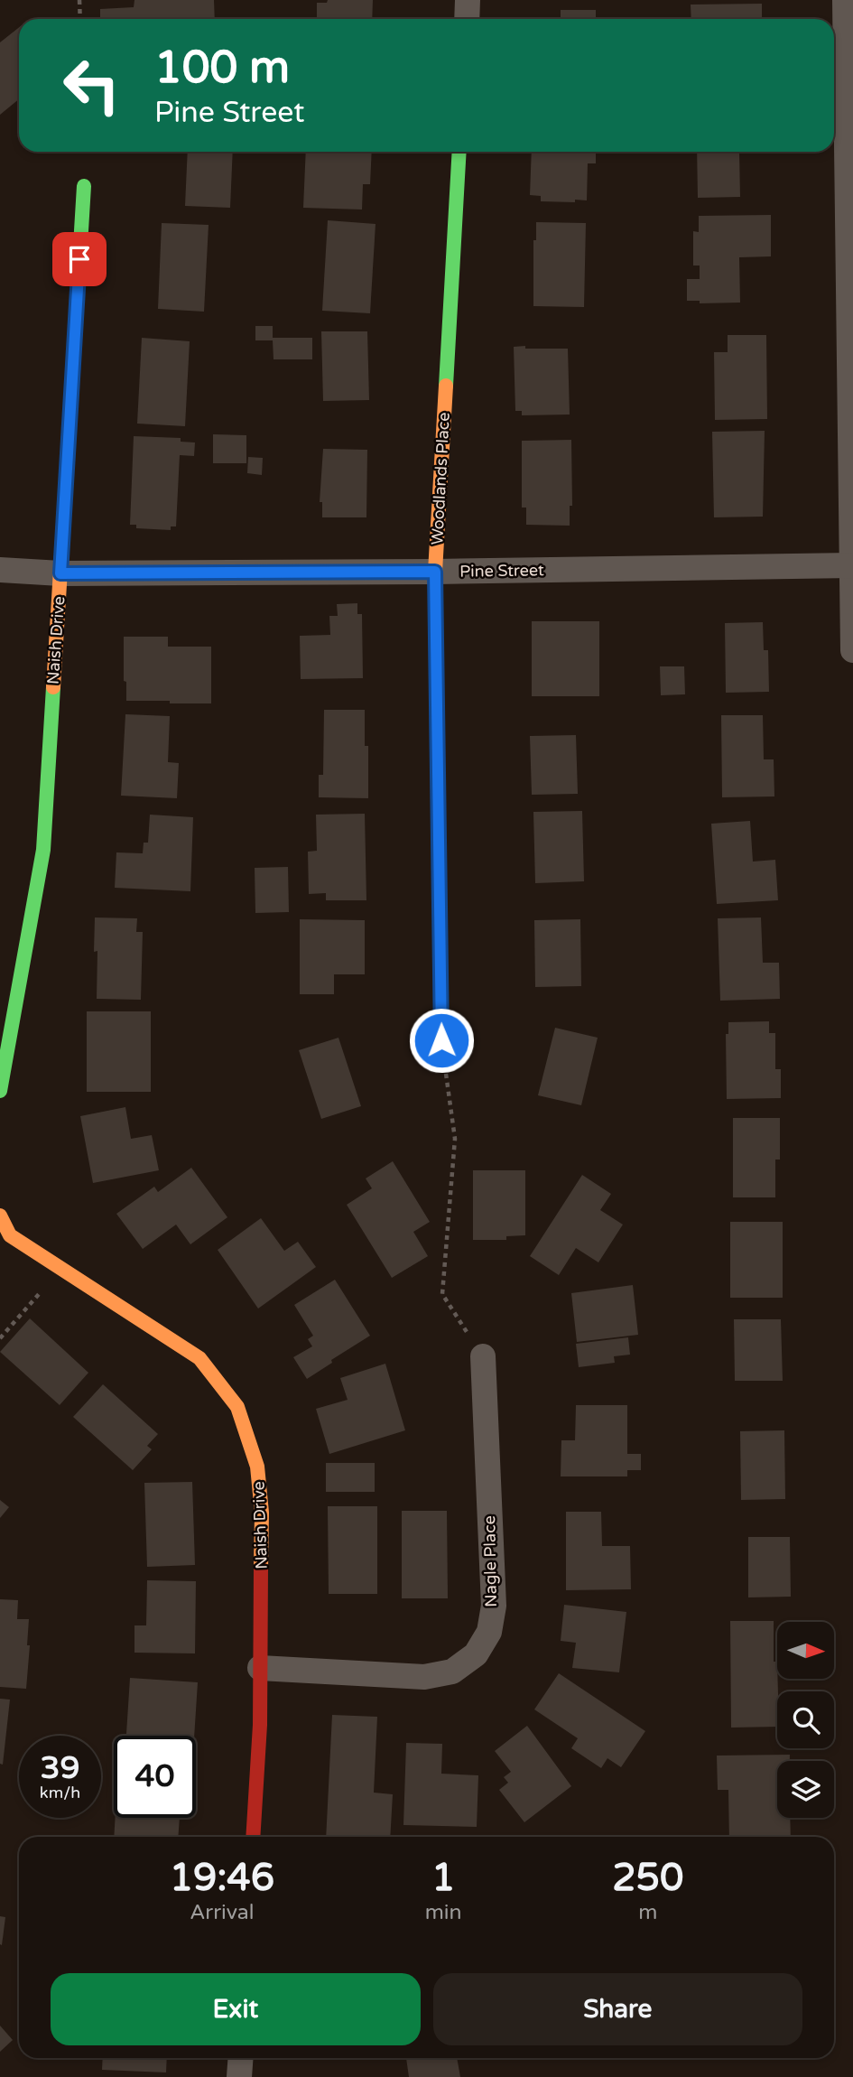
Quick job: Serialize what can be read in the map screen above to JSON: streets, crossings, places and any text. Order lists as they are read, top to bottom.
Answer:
{
  "streets": {
    "street": [
      "Woodlands Place",
      "Pine Street",
      "Naish Drive",
      "Nagle Place"
    ]
  },
  "crossings": [
    ["Woodlands Place", "Pine Street"],
    ["Pine Street", "Naish Drive"],
    ["Naish Drive", "Nagle Place"]
  ],
  "north": "right",
  "page": {
    "turn": ["100 m", "Pine Street"],
    "speed": "39 km/h",
    "limit": "40",
    "eta": [
      "19:46",
      "Arrival",
      "1",
      "min",
      "250",
      "m"
    ],
    "buttons": ["Exit", "Share"]
  }
}
